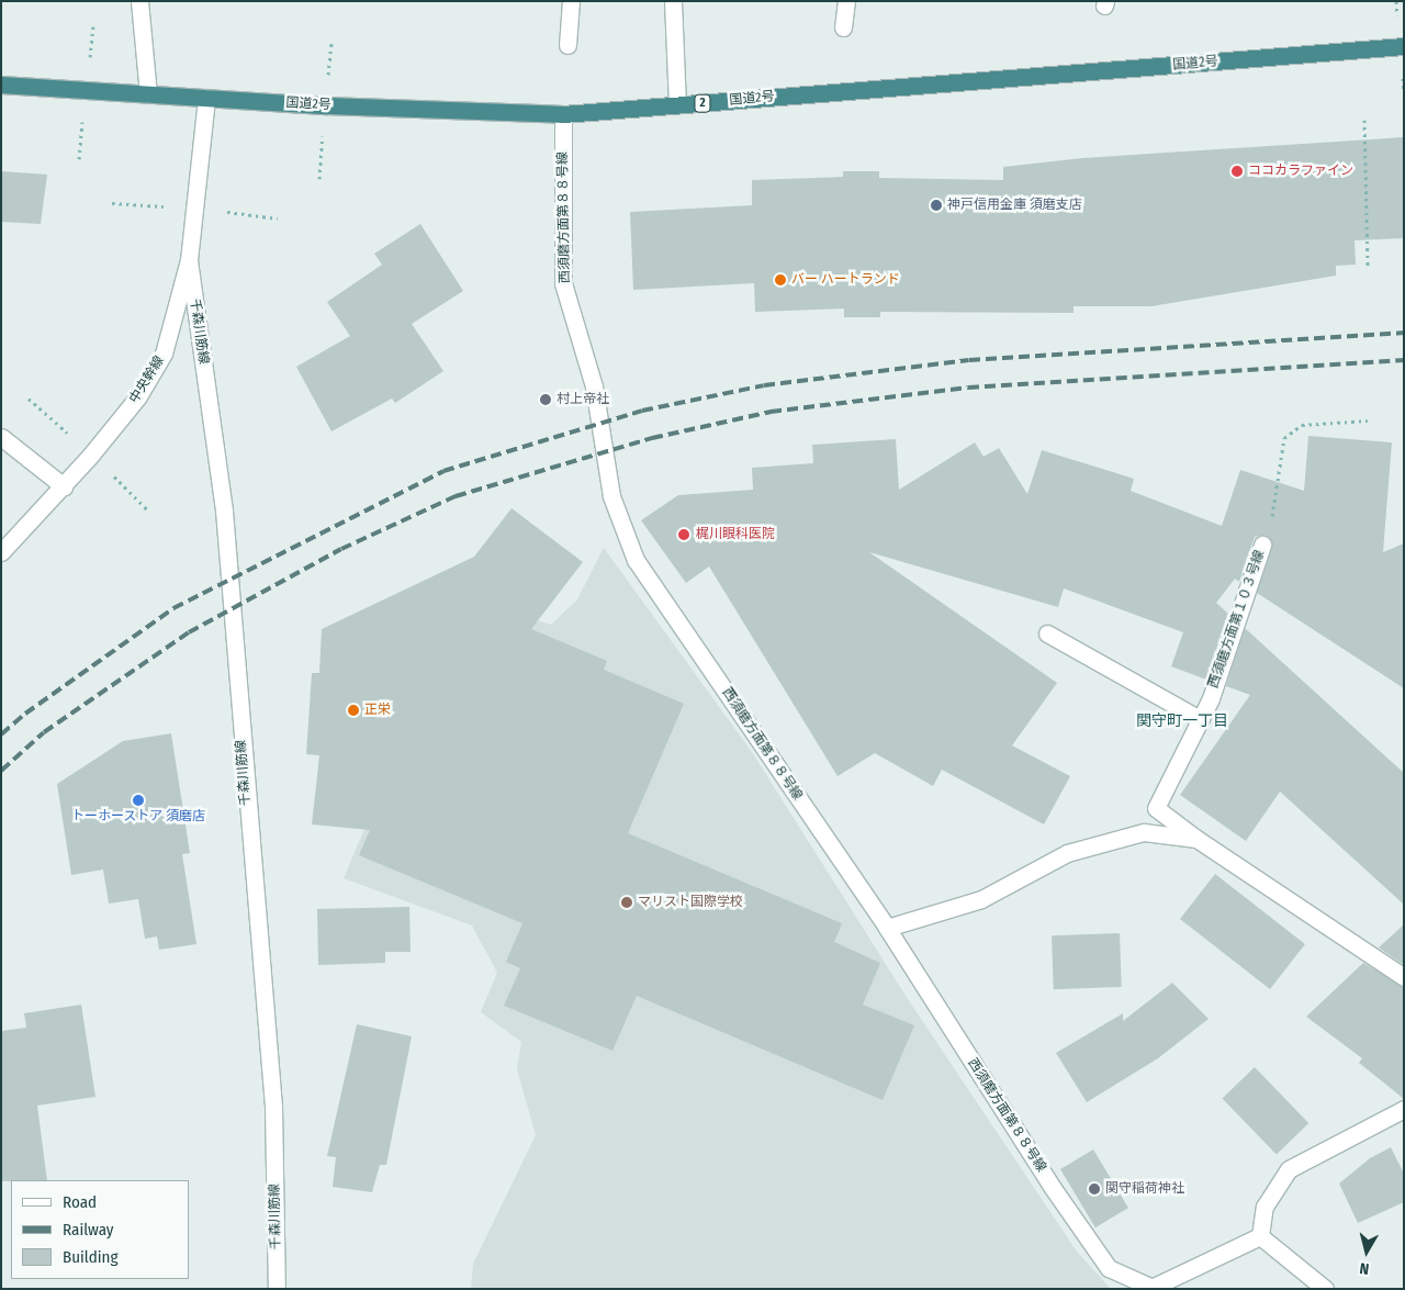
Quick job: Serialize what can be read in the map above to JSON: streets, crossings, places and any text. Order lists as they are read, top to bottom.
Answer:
{
  "streets": {
    "highway": ["国道2号", "2"],
    "street": [
      "西須磨方面第８８号線",
      "千森川筋線",
      "中央幹線",
      "西須磨方面第１０３号線"
    ]
  },
  "crossings": [
    ["国道2号", "西須磨方面第８８号線"],
    ["国道2号", "中央幹線"],
    ["千森川筋線", "中央幹線"]
  ],
  "districts": ["関守町一丁目"],
  "places": [
    "ココカラファイン",
    "神戸信用金庫 須磨支店",
    "バー ハートランド",
    "村上帝社",
    "梶川眼科医院",
    "正栄",
    "トーホーストア 須磨店",
    "マリスト国際学校",
    "関守稲荷神社"
  ],
  "legend": ["Road", "Railway", "Building"],
  "north": "bottom"
}
